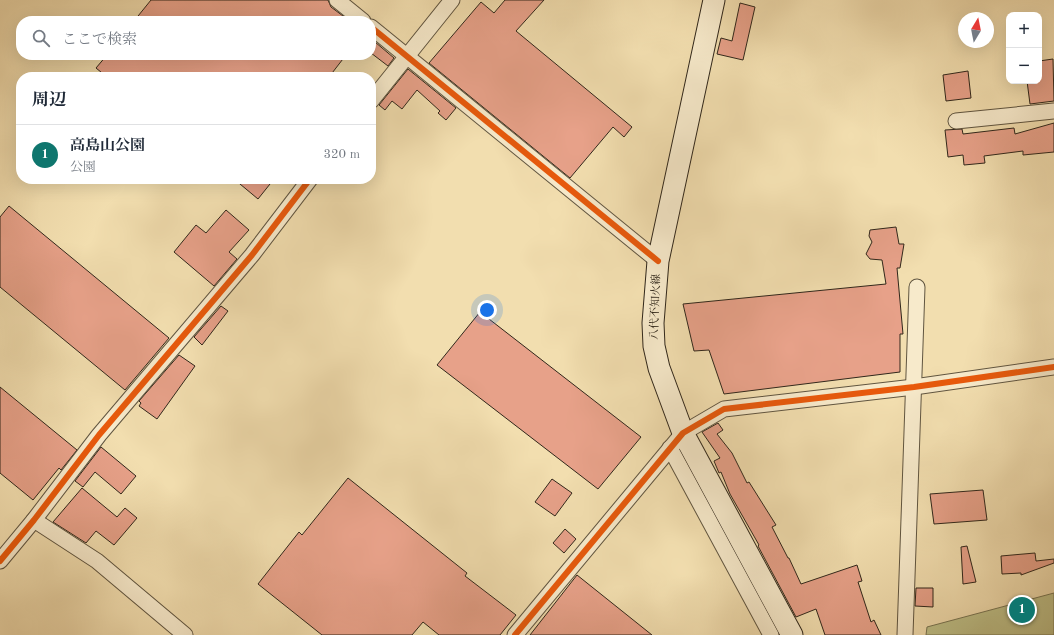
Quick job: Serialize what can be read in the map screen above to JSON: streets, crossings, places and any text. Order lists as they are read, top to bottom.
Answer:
{
  "streets": {
    "main road": ["八代不知火線"]
  },
  "north": "top",
  "page": {
    "map_buttons": ["+", "−"],
    "search": "ここで検索",
    "heading": "周辺",
    "list": [
      {
        "mark": "1",
        "name": "高島山公園",
        "note": "公園",
        "value": "320 m"
      }
    ],
    "pins": "1"
  }
}
